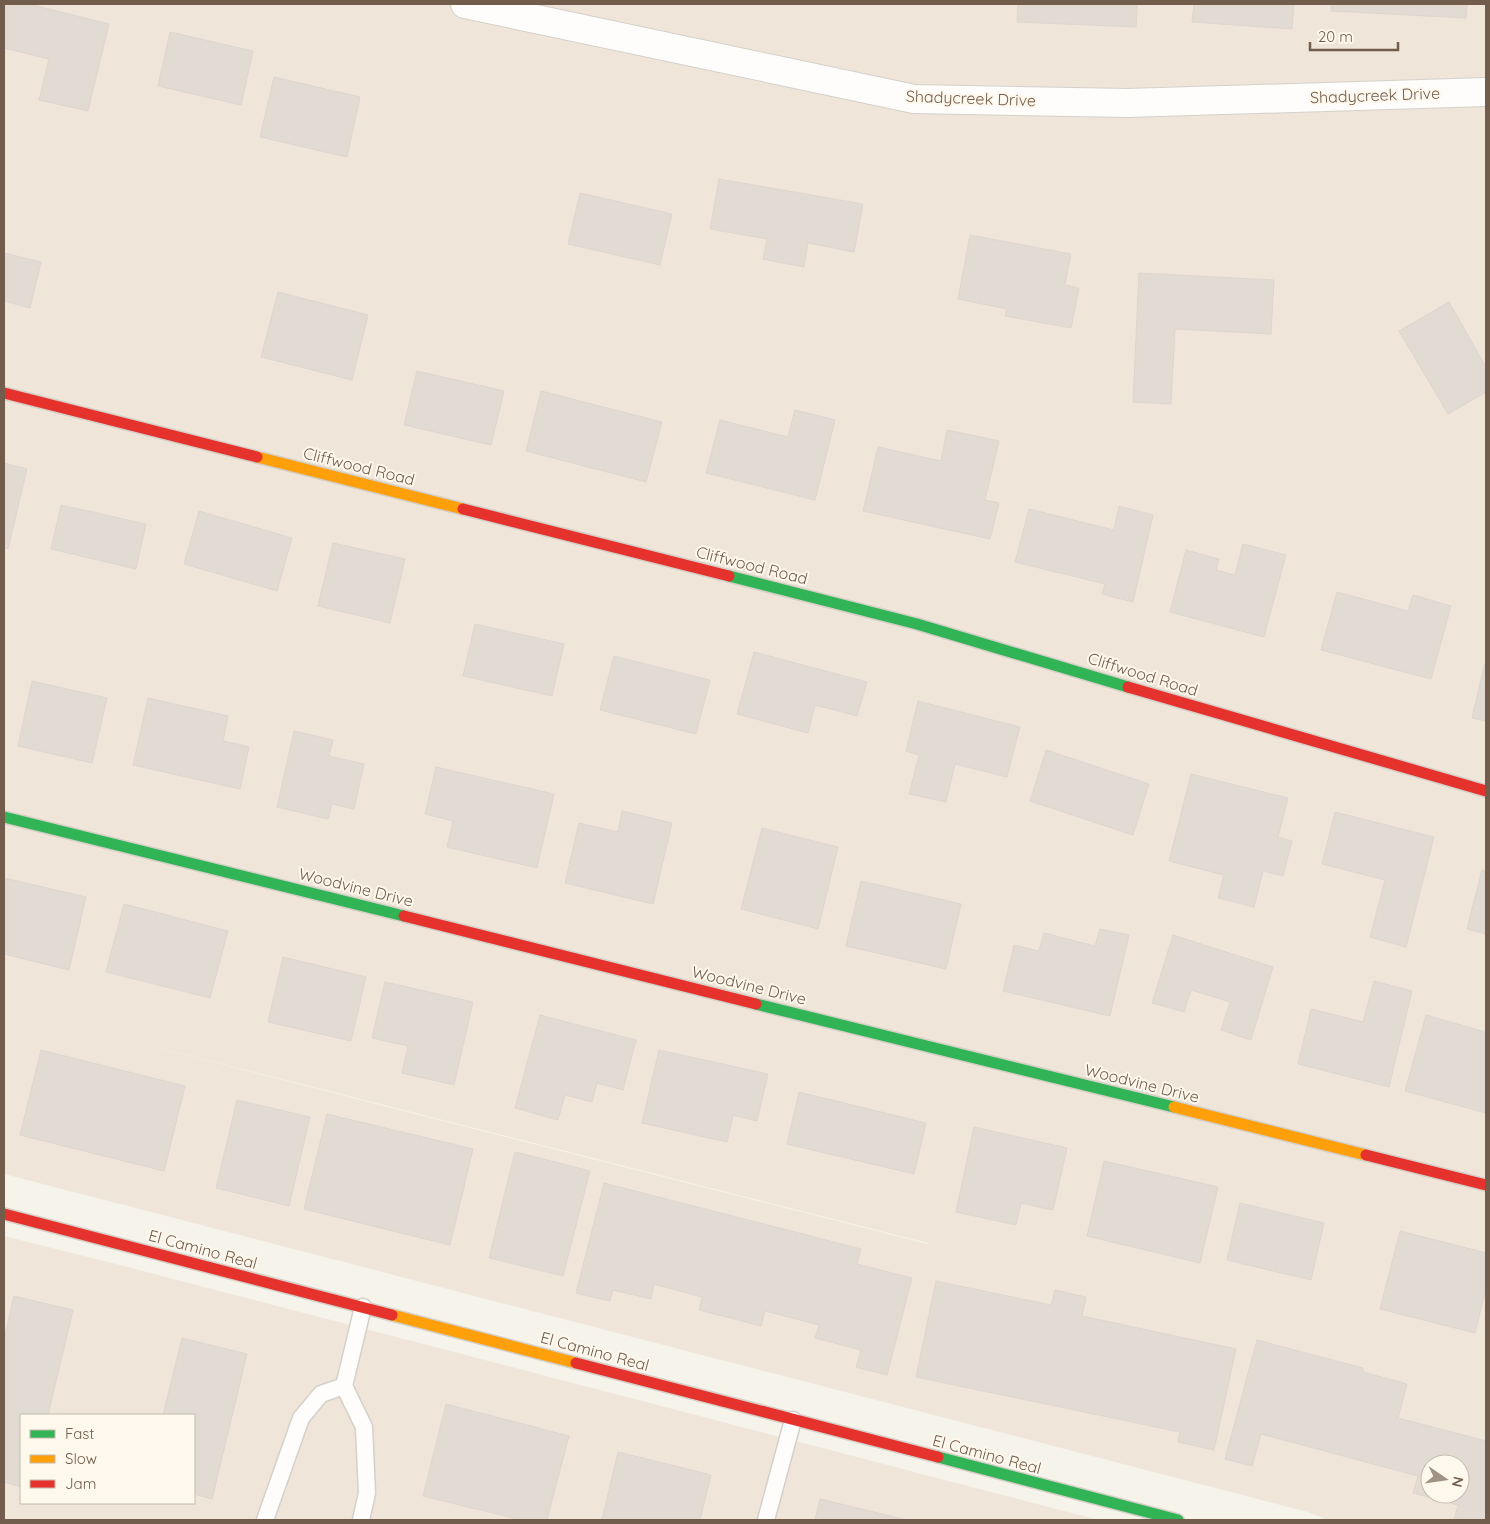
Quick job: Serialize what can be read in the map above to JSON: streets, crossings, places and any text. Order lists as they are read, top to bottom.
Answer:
{
  "streets": {
    "street": [
      "Shadycreek Drive",
      "Cliffwood Road",
      "Woodvine Drive",
      "El Camino Real"
    ]
  },
  "legend": ["Fast", "Slow", "Jam"],
  "scale_bar": "20 m",
  "north": "right"
}
